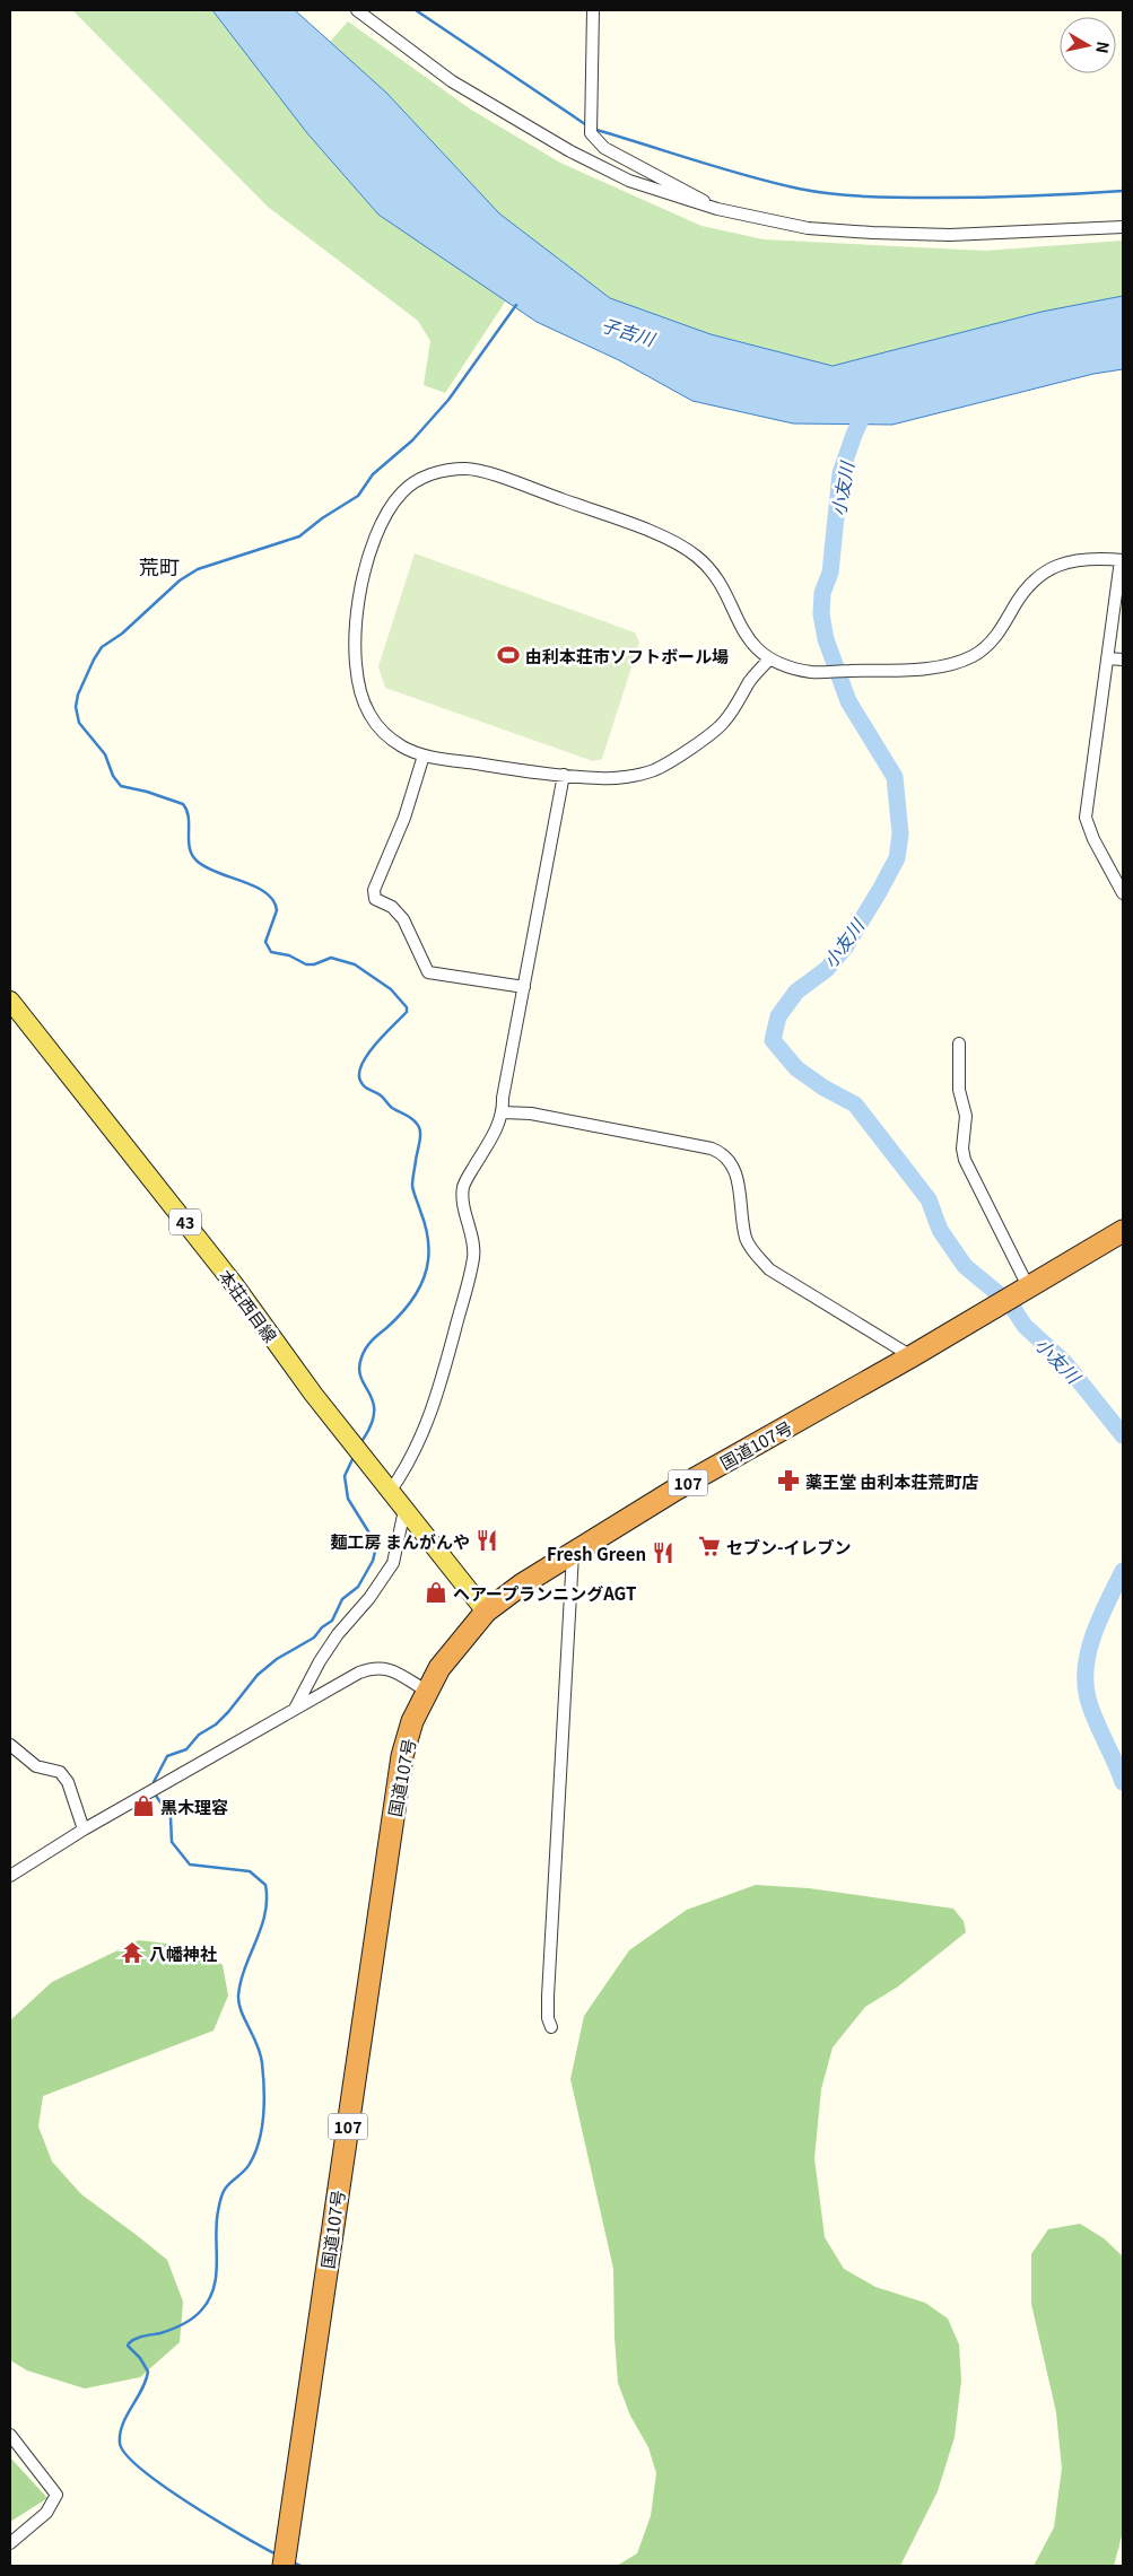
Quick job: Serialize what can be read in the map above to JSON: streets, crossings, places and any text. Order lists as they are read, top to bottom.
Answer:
{
  "streets": {
    "highway": ["国道107号", "107"],
    "main road": ["43", "本荘西目線"]
  },
  "crossings": [
    ["本荘西目線", "国道107号"]
  ],
  "districts": ["荒町"],
  "water": ["子吉川", "小友川"],
  "places": {
    "sports": ["由利本荘市ソフトボール場"],
    "pharmacy": ["薬王堂 由利本荘荒町店"],
    "restaurant": ["麺工房 まんがんや", "Fresh Green"],
    "supermarket": ["セブン-イレブン"],
    "shop": ["ヘアープランニングAGT", "黒木理容"],
    "temple": ["八幡神社"]
  },
  "north": "right"
}
